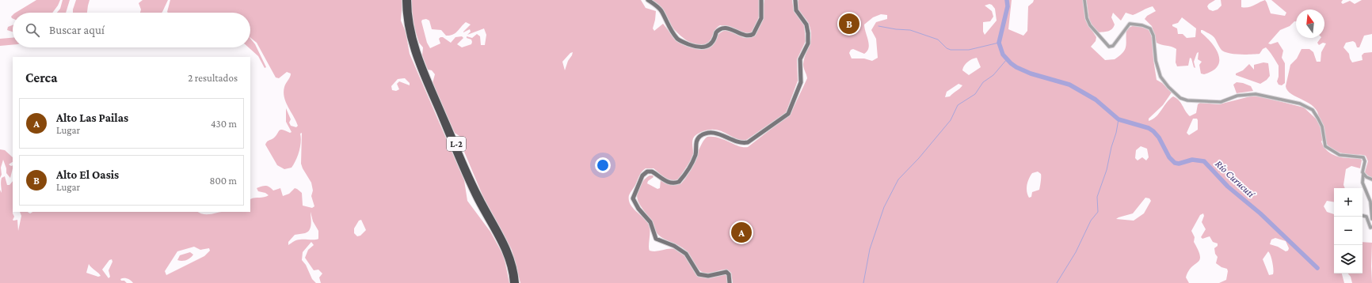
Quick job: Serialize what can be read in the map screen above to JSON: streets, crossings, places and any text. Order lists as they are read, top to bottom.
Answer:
{
  "streets": {
    "highway": ["L-2"]
  },
  "water": ["Río Curucutí"],
  "north": "top",
  "page": {
    "pins": ["B", "A"],
    "search": "Buscar aquí",
    "heading": ["Cerca", "2 resultados"],
    "list": [
      {
        "mark": "A",
        "name": "Alto Las Pailas",
        "note": "Lugar",
        "value": "430 m"
      },
      {
        "mark": "B",
        "name": "Alto El Oasis",
        "note": "Lugar",
        "value": "800 m"
      }
    ],
    "map_buttons": ["+", "−"]
  }
}
